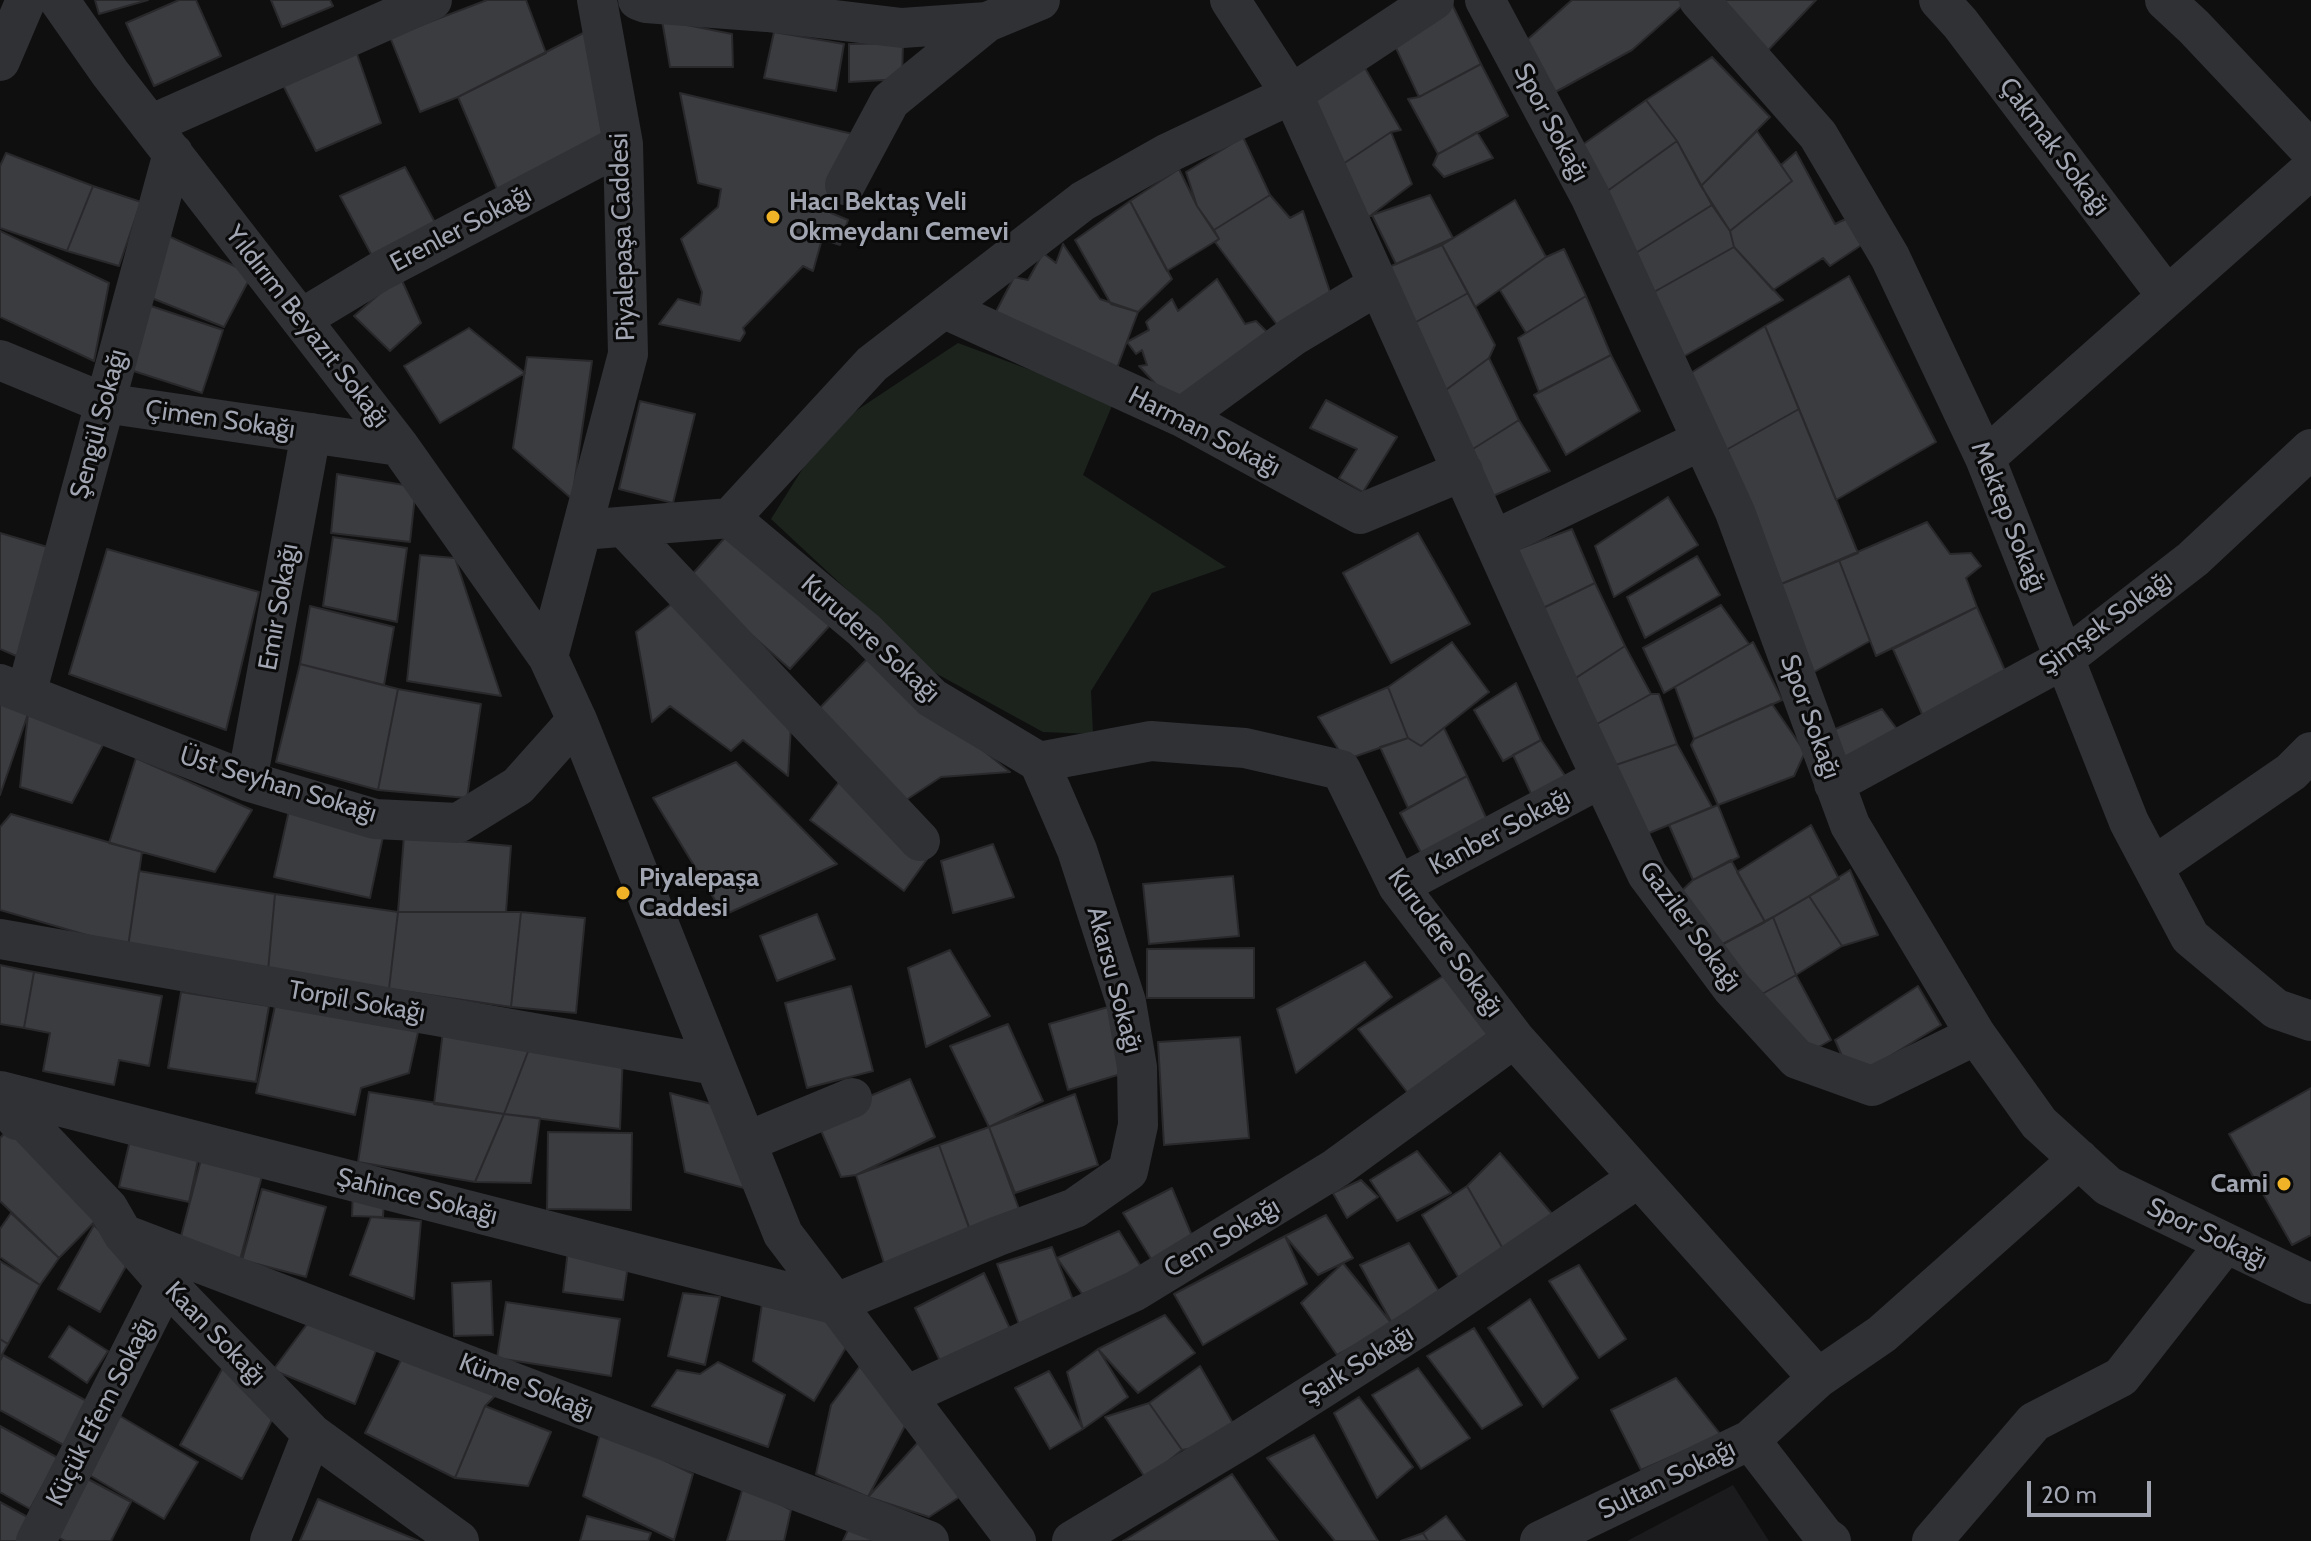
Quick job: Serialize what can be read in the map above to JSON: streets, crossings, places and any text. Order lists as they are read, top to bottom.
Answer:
{
  "streets": {
    "street": [
      "Spor Sokağı",
      "Çakmak Sokağı",
      "Erenler Sokağı",
      "Piyalepaşa Caddesi",
      "Yıldırım Beyazıt Sokağı",
      "Çimen Sokağı",
      "Şengül Sokağı",
      "Harman Sokağı",
      "Mektep Sokağı",
      "Emir Sokağı",
      "Şimşek Sokağı",
      "Kurudere Sokağı",
      "Üst Seyhan Sokağı",
      "Kanber Sokağı",
      "Gaziler Sokağı",
      "Akarsu Sokağı",
      "Torpil Sokağı",
      "Şahince Sokağı",
      "Cem Sokağı",
      "Kaan Sokağı",
      "Şark Sokağı",
      "Küme Sokağı",
      "Küçük Efem Sokağı",
      "Sultan Sokağı"
    ]
  },
  "crossings": [
    ["Spor Sokağı", "Şimşek Sokağı"],
    ["Spor Sokağı", "Gaziler Sokağı"],
    ["Spor Sokağı", "Sultan Sokağı"],
    ["Erenler Sokağı", "Piyalepaşa Caddesi"],
    ["Erenler Sokağı", "Yıldırım Beyazıt Sokağı"],
    ["Piyalepaşa Caddesi", "Yıldırım Beyazıt Sokağı"],
    ["Yıldırım Beyazıt Sokağı", "Çimen Sokağı"],
    ["Yıldırım Beyazıt Sokağı", "Şengül Sokağı"],
    ["Çimen Sokağı", "Şengül Sokağı"],
    ["Çimen Sokağı", "Emir Sokağı"],
    ["Şengül Sokağı", "Üst Seyhan Sokağı"],
    ["Harman Sokağı", "Gaziler Sokağı"],
    ["Mektep Sokağı", "Şimşek Sokağı"],
    ["Emir Sokağı", "Üst Seyhan Sokağı"],
    ["Kurudere Sokağı", "Kanber Sokağı"],
    ["Kurudere Sokağı", "Akarsu Sokağı"],
    ["Kurudere Sokağı", "Cem Sokağı"],
    ["Kurudere Sokağı", "Şark Sokağı"],
    ["Kurudere Sokağı", "Sultan Sokağı"],
    ["Kanber Sokağı", "Gaziler Sokağı"],
    ["Akarsu Sokağı", "Şahince Sokağı"],
    ["Kaan Sokağı", "Küme Sokağı"],
    ["Kaan Sokağı", "Küçük Efem Sokağı"]
  ],
  "places": ["Hacı Bektaş Veli Okmeydanı Cemevi", "Piyalepaşa Caddesi", "Cami"],
  "scale_bar": "20 m"
}
